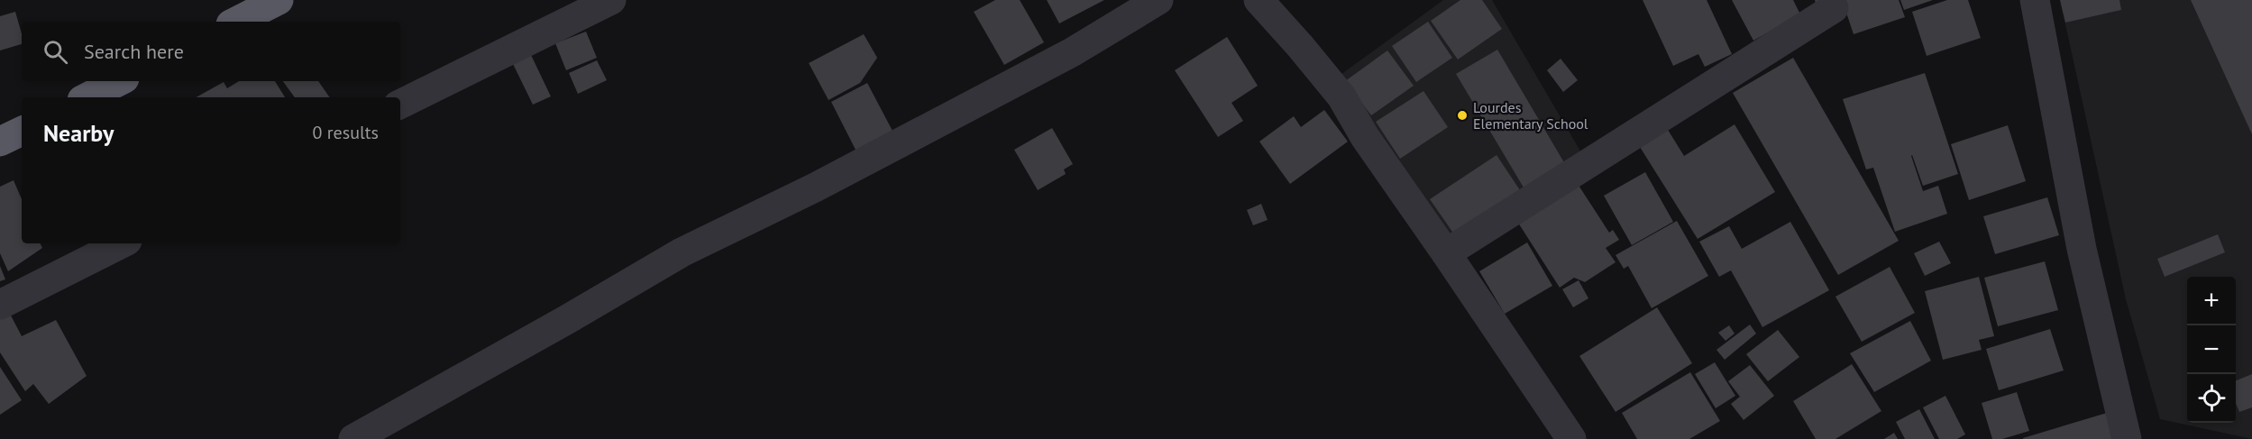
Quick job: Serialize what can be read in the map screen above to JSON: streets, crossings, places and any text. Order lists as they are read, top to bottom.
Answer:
{
  "places": ["Lourdes Elementary School"],
  "page": {
    "search": "Search here",
    "heading": ["Nearby", "0 results"],
    "map_buttons": ["+", "−"]
  }
}
